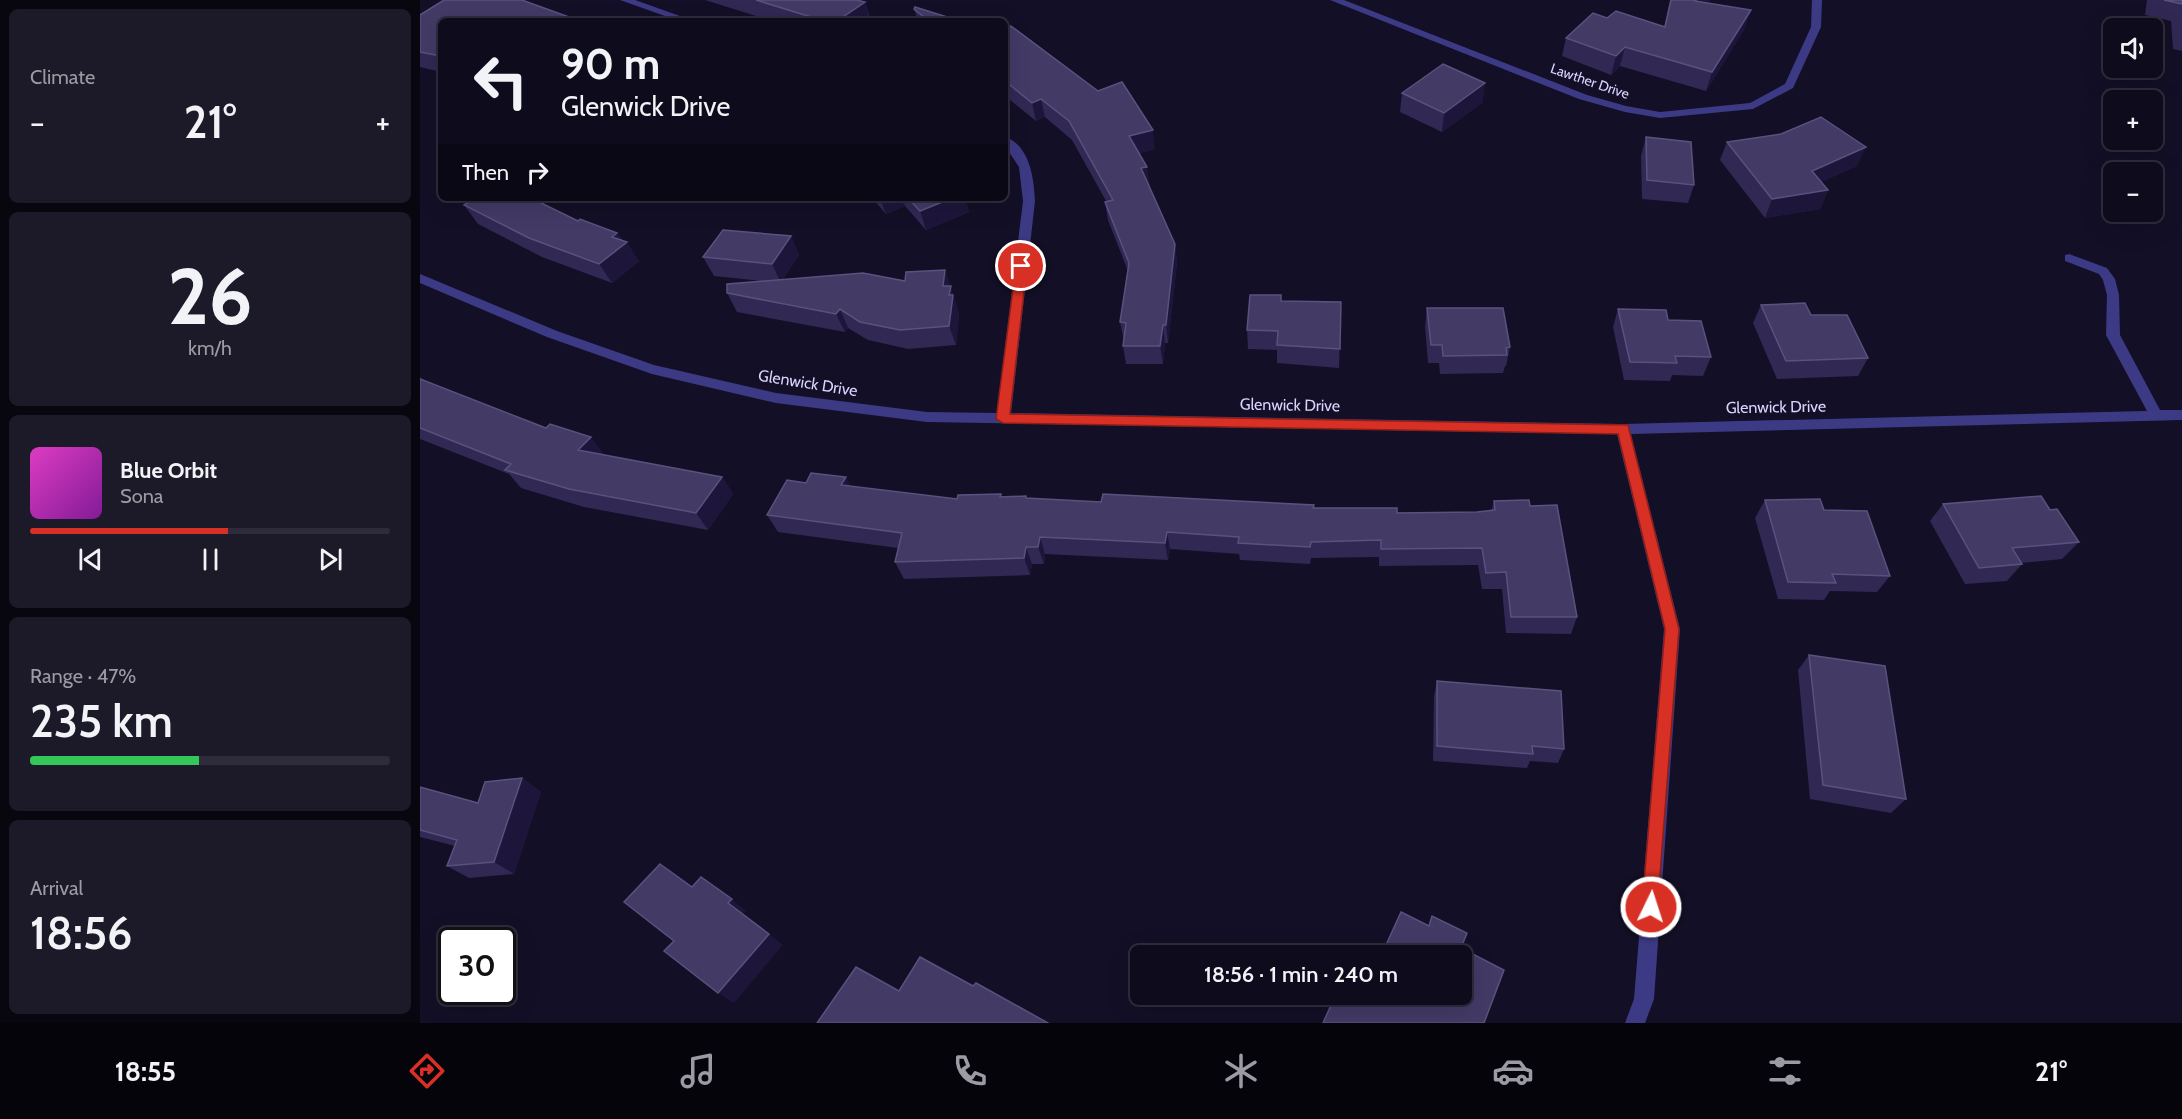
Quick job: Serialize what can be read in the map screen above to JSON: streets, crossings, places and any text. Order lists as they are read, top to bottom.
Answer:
{
  "streets": {
    "street": ["Lawther Drive", "Glenwick Drive"]
  },
  "page": {
    "tile": [
      "Climate",
      ["26", "km/h"],
      ["Range · 47%", "235 km"],
      ["Arrival", "18:56"]
    ],
    "map_buttons": ["+", "−"],
    "turn": ["90 m", "Glenwick Drive"],
    "heat": ["−", "21°", "+"],
    "then": "Then",
    "song": ["Blue Orbit", "Sona"],
    "limit": "30",
    "trip": "18:56 · 1 min · 240 m",
    "tabs": ["18:55", "21°"]
  }
}
